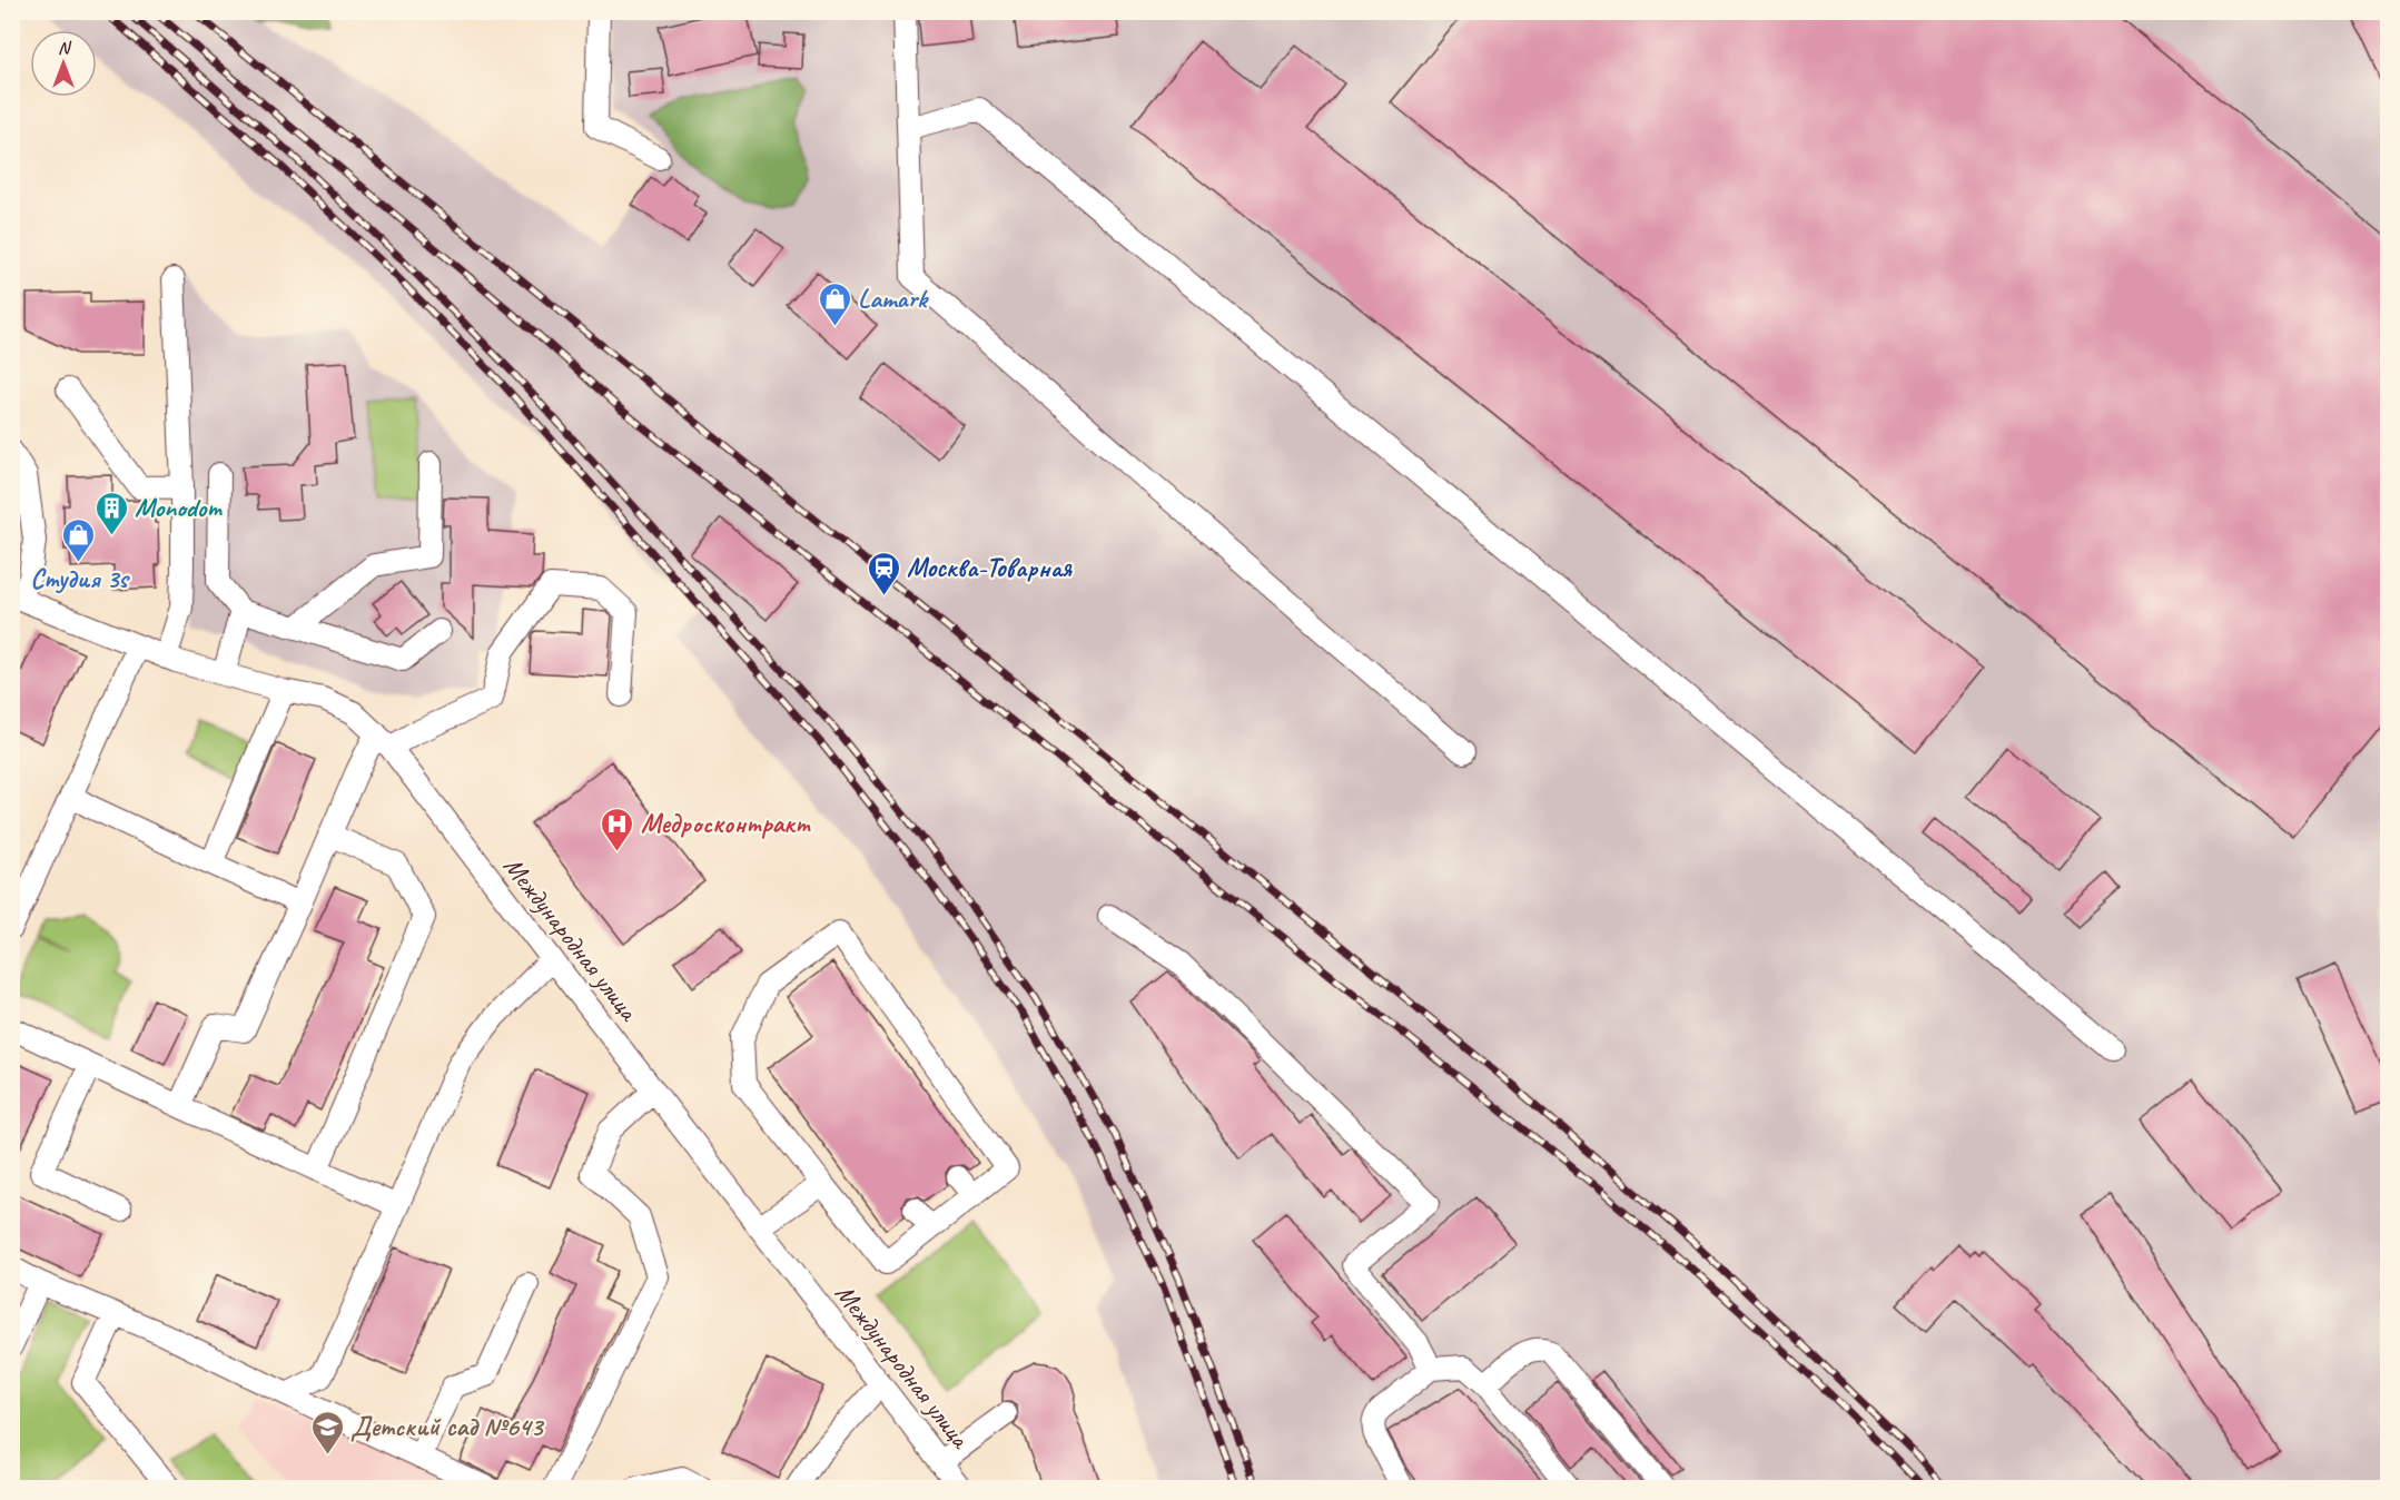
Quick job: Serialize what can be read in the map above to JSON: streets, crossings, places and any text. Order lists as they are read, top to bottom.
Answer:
{
  "streets": {
    "street": ["Международная улица"]
  },
  "places": {
    "shop": ["Lamark", "Студия 3s"],
    "building": ["Monodom"],
    "station": ["Москва-Товарная"],
    "hospital": ["Медросконтракт"],
    "school or university": ["Детский сад №643"]
  },
  "north": "top"
}
